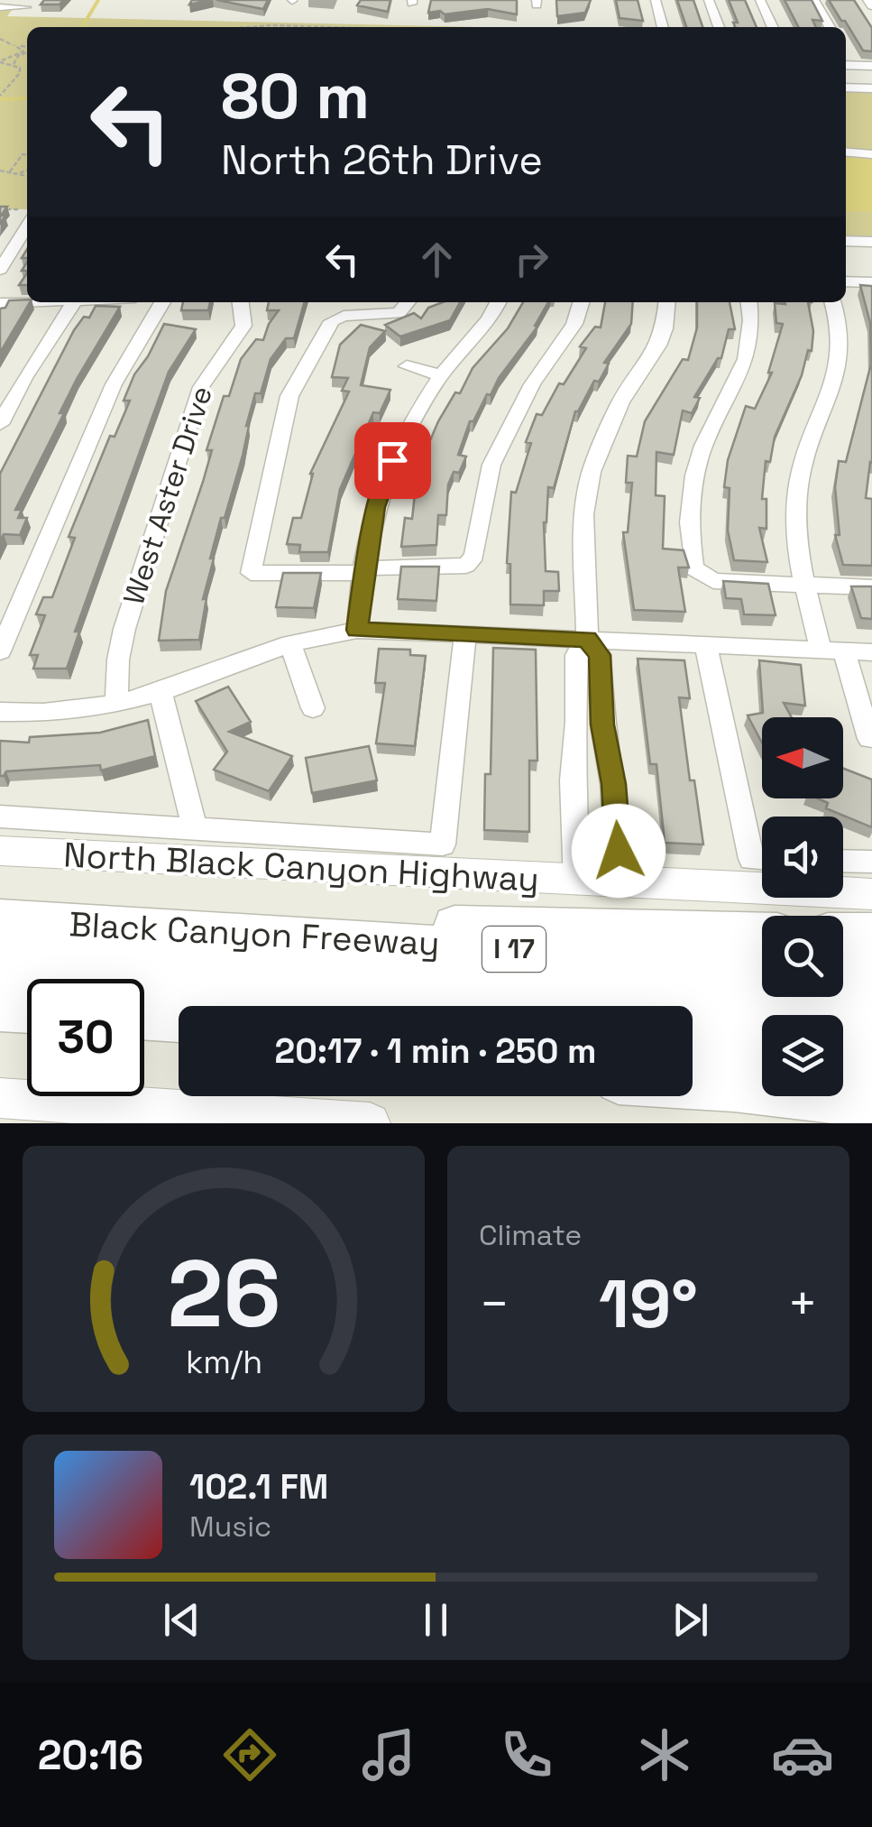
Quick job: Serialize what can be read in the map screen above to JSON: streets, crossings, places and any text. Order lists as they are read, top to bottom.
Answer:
{
  "streets": {
    "highway": ["Black Canyon Freeway", "I 17"],
    "main road": ["North Black Canyon Highway"],
    "street": ["West Aster Drive"]
  },
  "north": "left",
  "page": {
    "turn": ["80 m", "North 26th Drive"],
    "limit": "30",
    "trip": "20:17 · 1 min · 250 m",
    "tile": "Climate",
    "heat": ["−", "19°", "+"],
    "song": ["102.1 FM", "Music"],
    "tabs": "20:16",
    "gauge": ["26", "km/h"]
  }
}
